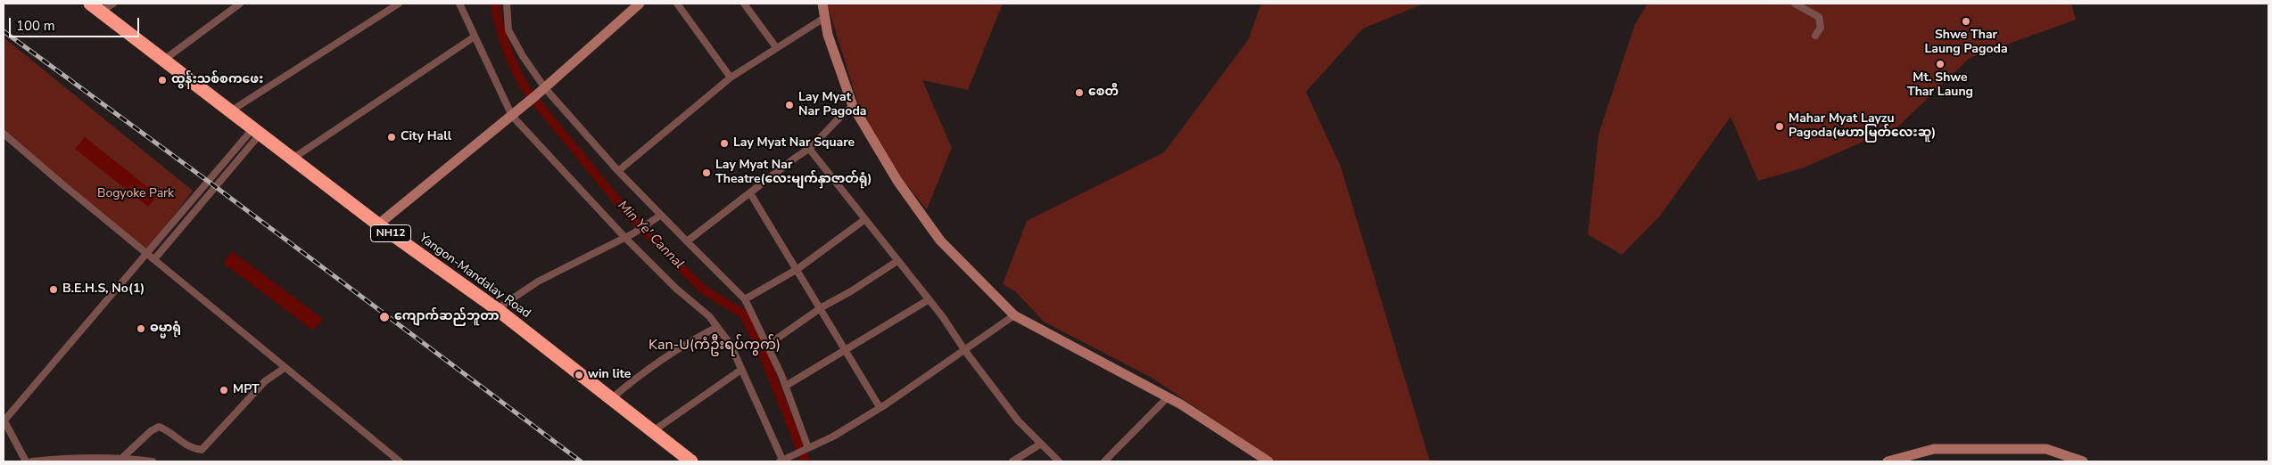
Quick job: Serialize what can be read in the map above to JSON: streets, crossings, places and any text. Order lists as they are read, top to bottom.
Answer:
{
  "streets": {
    "highway": ["NH12", "Yangon-Mandalay Road"]
  },
  "districts": ["Kan-U(ကံဦးရပ်ကွက်)"],
  "water": ["Min Ye' Cannal"],
  "parks": ["Bogyoke Park"],
  "places": [
    "Shwe Thar Laung Pagoda",
    "Mt. Shwe Thar Laung",
    "ထွန်းသစ်စကဖေး",
    "စေတီ",
    "Lay Myat Nar Pagoda",
    "Mahar Myat Layzu Pagoda(မဟာမြတ်လေးဆူ)",
    "City Hall",
    "Lay Myat Nar Square",
    "Lay Myat Nar Theatre(လေးမျက်နှာဇာတ်ရုံ)",
    "B.E.H.S, No(1)",
    "ကျောက်ဆည်ဘူတာ",
    "ဓမ္မာရုံ",
    "win lite",
    "MPT"
  ],
  "scale_bar": "100 m"
}
